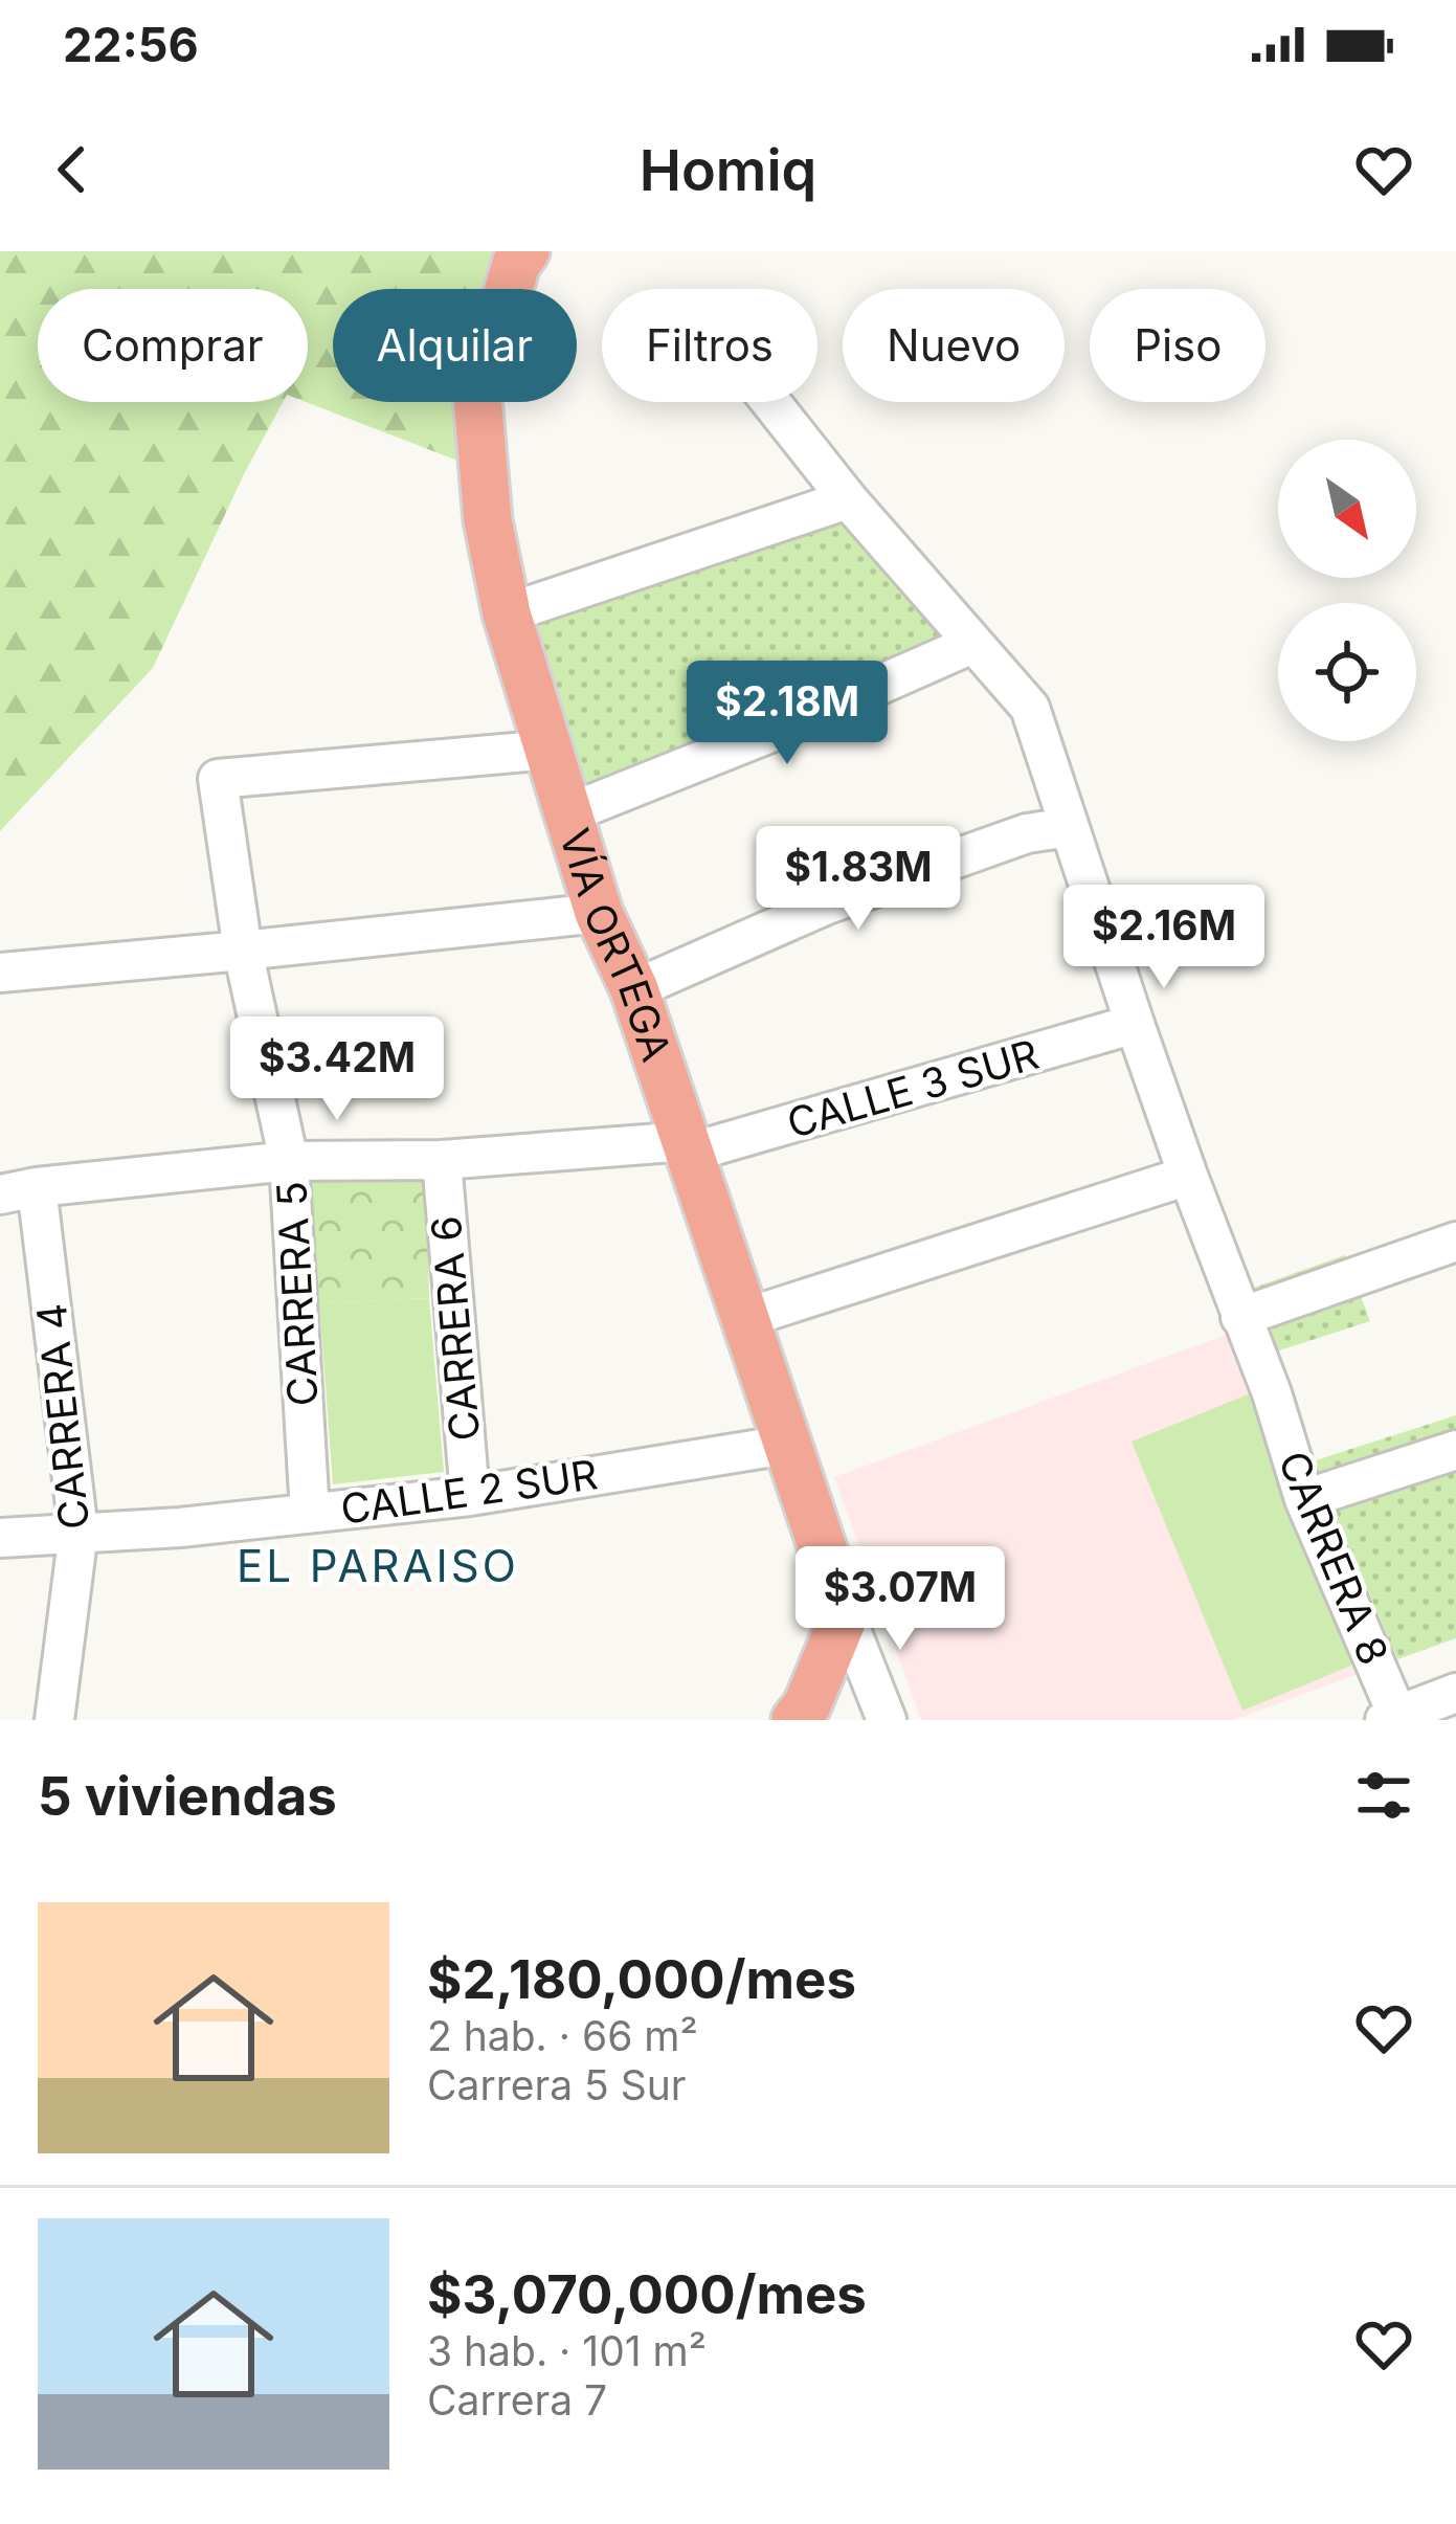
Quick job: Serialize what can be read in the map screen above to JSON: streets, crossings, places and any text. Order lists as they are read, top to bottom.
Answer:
{
  "streets": {
    "main road": ["VÍA ORTEGA"],
    "street": [
      "CALLE 3 SUR",
      "CARRERA 5",
      "CARRERA 6",
      "CARRERA 4",
      "CALLE 2 SUR",
      "CARRERA 8"
    ]
  },
  "crossings": [
    ["VÍA ORTEGA", "CALLE 3 SUR"],
    ["VÍA ORTEGA", "CARRERA 5"],
    ["VÍA ORTEGA", "CALLE 2 SUR"],
    ["CALLE 3 SUR", "CARRERA 5"],
    ["CALLE 3 SUR", "CARRERA 6"],
    ["CALLE 3 SUR", "CARRERA 4"],
    ["CALLE 3 SUR", "CARRERA 8"],
    ["CARRERA 5", "CALLE 2 SUR"],
    ["CARRERA 6", "CALLE 2 SUR"],
    ["CARRERA 4", "CALLE 2 SUR"]
  ],
  "districts": ["EL PARAISO"],
  "north": "bottom right",
  "page": {
    "status": "22:56",
    "header": "Homiq",
    "chip": [
      "Comprar",
      "Alquilar",
      "Filtros",
      "Nuevo",
      "Piso"
    ],
    "price": [
      "$2.18M",
      "$1.83M",
      "$2.16M",
      "$3.42M",
      "$3.07M"
    ],
    "heading": "5 viviendas",
    "list": [
      {
        "name": "$2,180,000/mes",
        "note": "2 hab. · 66 m² · Carrera 5 Sur"
      },
      {
        "name": "$3,070,000/mes",
        "note": "3 hab. · 101 m² · Carrera 7"
      }
    ]
  }
}
